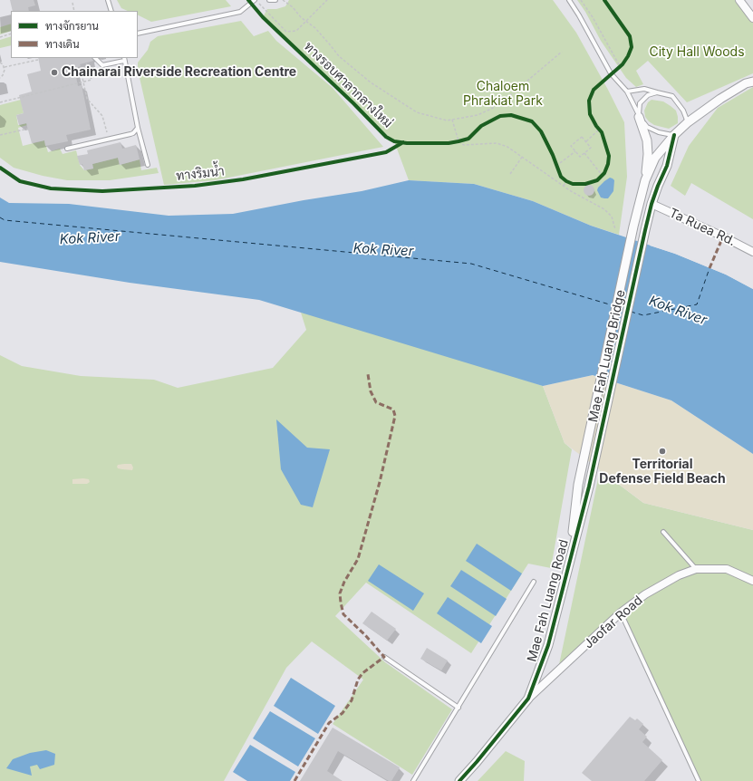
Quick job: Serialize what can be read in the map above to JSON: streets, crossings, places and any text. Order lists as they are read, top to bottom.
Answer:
{
  "streets": {
    "street": [
      "Ta Ruea Rd.",
      "Mae Fah Luang Bridge",
      "Mae Fah Luang Road",
      "Jaofar Road"
    ],
    "cycle path": ["ทางรอบศาลากลางใหม่", "ทางริมน้ำ"]
  },
  "crossings": [
    ["Ta Ruea Rd.", "Mae Fah Luang Bridge"],
    ["Mae Fah Luang Bridge", "Mae Fah Luang Road"],
    ["Mae Fah Luang Road", "Jaofar Road"]
  ],
  "water": ["Kok River"],
  "parks": ["City Hall Woods", "Chaloem Phrakiat Park"],
  "places": ["Chainarai Riverside Recreation Centre", "Territorial Defense Field Beach"],
  "legend": ["ทางจักรยาน", "ทางเดิน"]
}
